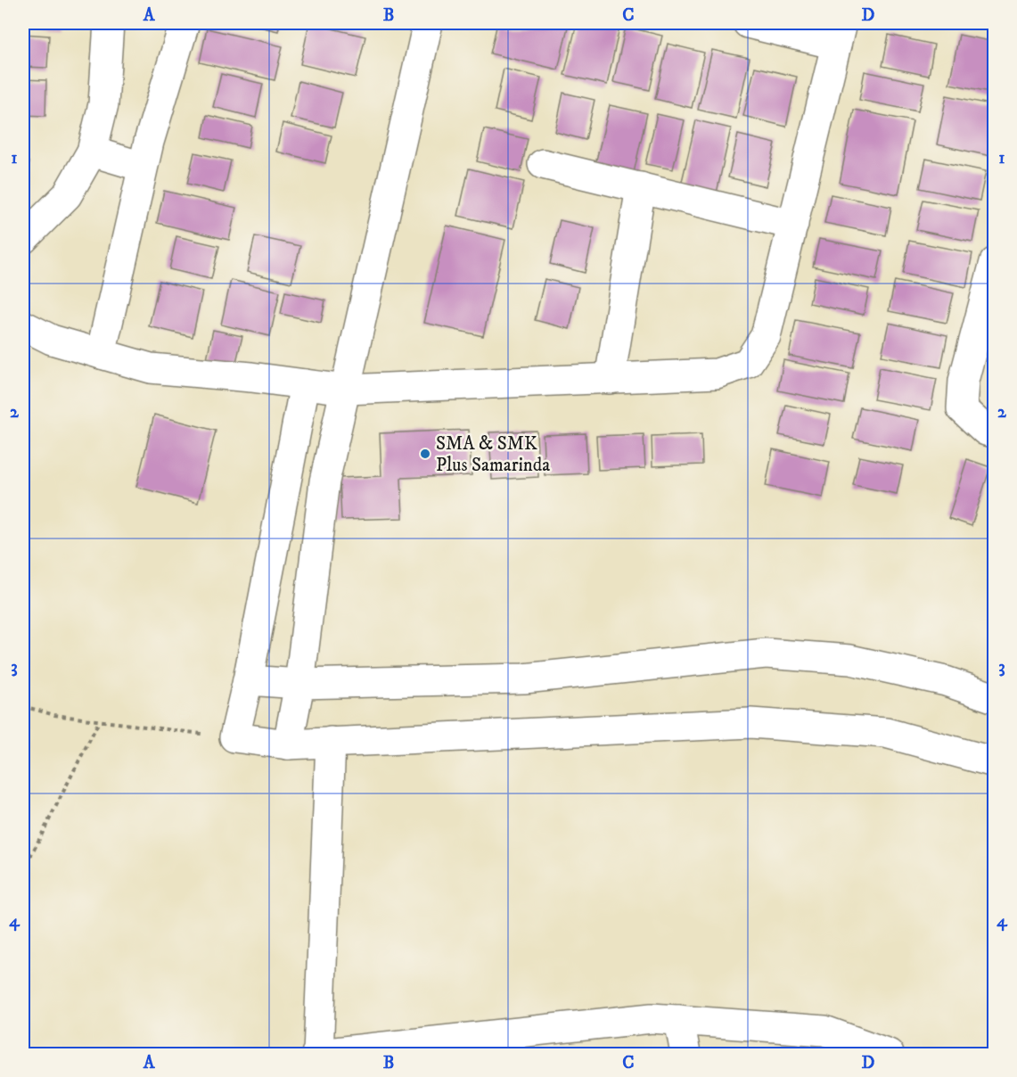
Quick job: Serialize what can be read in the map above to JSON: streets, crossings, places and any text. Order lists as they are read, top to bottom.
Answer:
{
  "places": ["SMA & SMK Plus Samarinda"],
  "grid": {
    "columns": [
      "A",
      "B",
      "C",
      "D"
    ],
    "rows": [
      "1",
      "2",
      "3",
      "4"
    ]
  }
}
